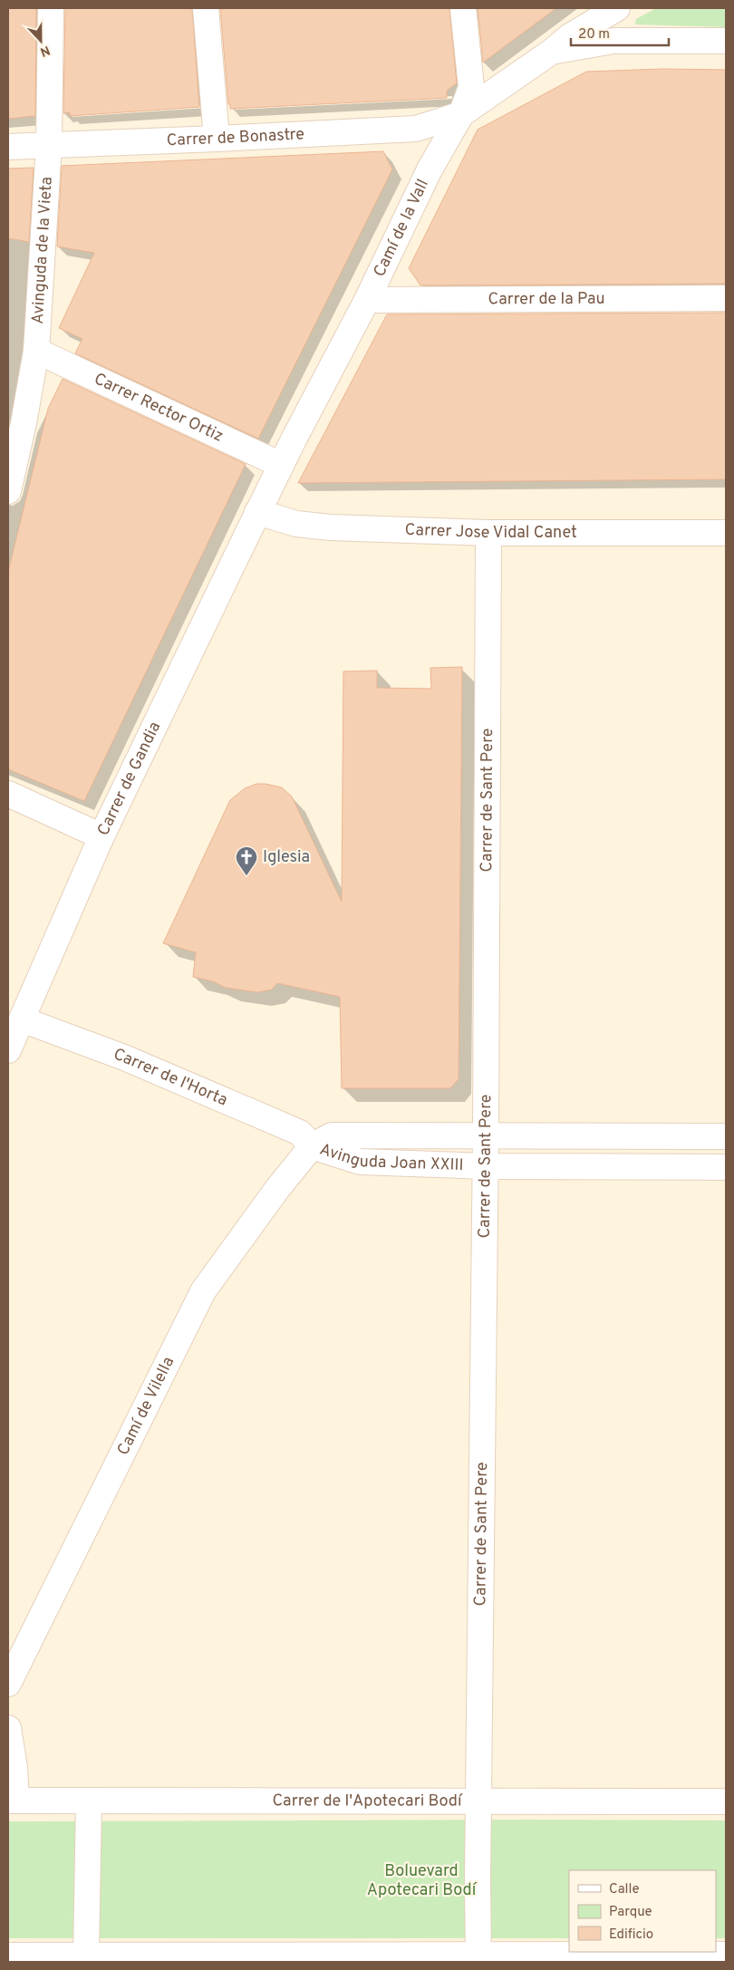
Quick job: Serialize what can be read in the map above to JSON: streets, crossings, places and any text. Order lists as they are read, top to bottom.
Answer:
{
  "streets": {
    "street": [
      "Carrer de Bonastre",
      "Camí de la Vall",
      "Avinguda de la Vieta",
      "Carrer de la Pau",
      "Carrer Rector Ortiz",
      "Carrer Jose Vidal Canet",
      "Carrer de Gandia",
      "Carrer de Sant Pere",
      "Carrer de l'Horta",
      "Avinguda Joan XXIII",
      "Camí de Vilella",
      "Carrer de l'Apotecari Bodí"
    ]
  },
  "crossings": [
    ["Carrer de Bonastre", "Camí de la Vall"],
    ["Carrer de Bonastre", "Avinguda de la Vieta"],
    ["Camí de la Vall", "Carrer de la Pau"],
    ["Camí de la Vall", "Carrer Rector Ortiz"],
    ["Camí de la Vall", "Carrer Jose Vidal Canet"],
    ["Camí de la Vall", "Carrer de Gandia"],
    ["Avinguda de la Vieta", "Carrer Rector Ortiz"],
    ["Carrer Jose Vidal Canet", "Carrer de Gandia"],
    ["Carrer Jose Vidal Canet", "Carrer de Sant Pere"],
    ["Carrer de Gandia", "Carrer de l'Horta"],
    ["Carrer de Sant Pere", "Avinguda Joan XXIII"],
    ["Carrer de Sant Pere", "Carrer de l'Apotecari Bodí"],
    ["Carrer de l'Horta", "Avinguda Joan XXIII"],
    ["Carrer de l'Horta", "Camí de Vilella"],
    ["Avinguda Joan XXIII", "Camí de Vilella"]
  ],
  "parks": ["Boluevard Apotecari Bodí"],
  "places": {
    "church": ["Iglesia"]
  },
  "legend": ["Calle", "Parque", "Edificio"],
  "scale_bar": "20 m",
  "north": "bottom"
}
